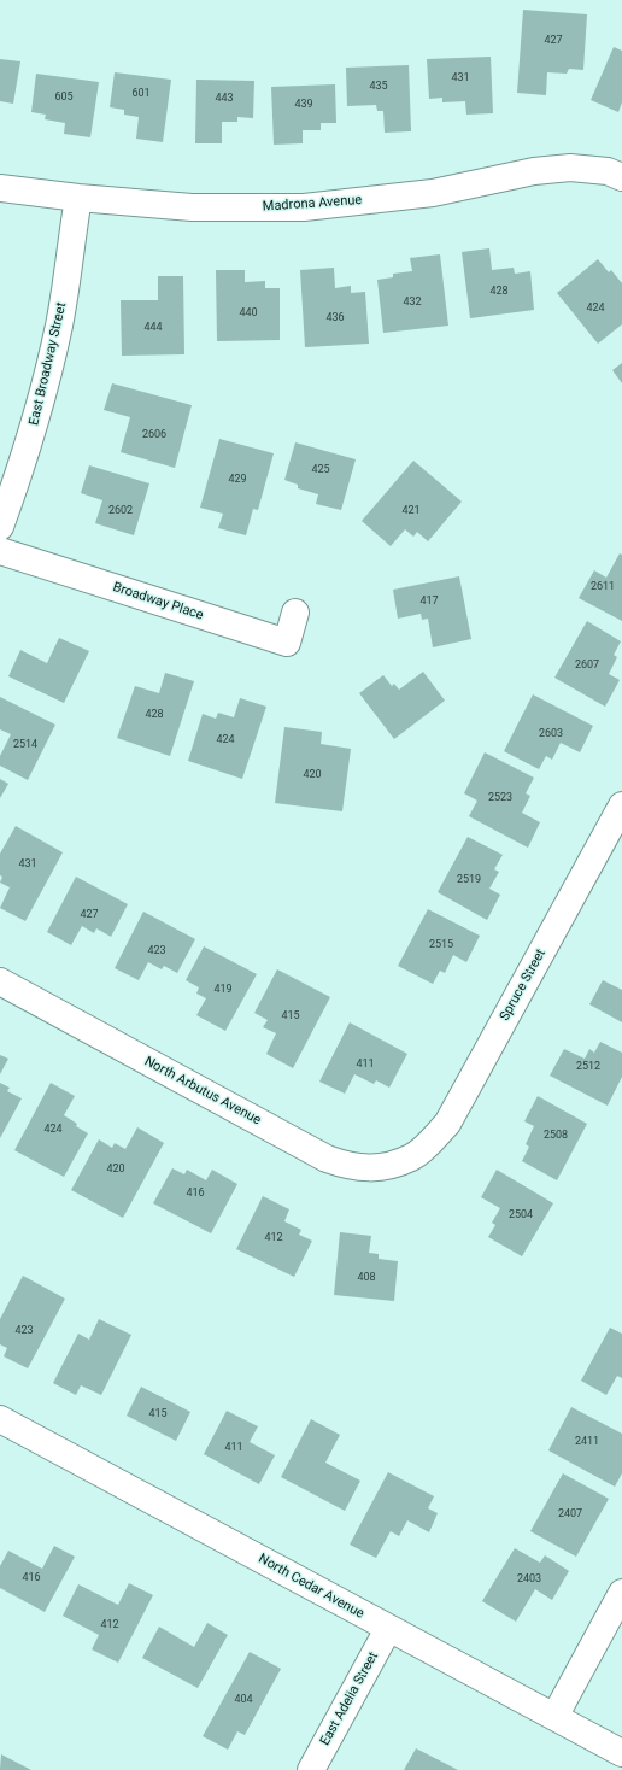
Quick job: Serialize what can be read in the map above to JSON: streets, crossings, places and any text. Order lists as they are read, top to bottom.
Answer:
{
  "streets": {
    "street": [
      "Madrona Avenue",
      "East Broadway Street",
      "Broadway Place",
      "Spruce Street",
      "North Arbutus Avenue",
      "North Cedar Avenue",
      "East Adelia Street"
    ]
  },
  "crossings": [
    ["Madrona Avenue", "East Broadway Street"],
    ["Spruce Street", "North Arbutus Avenue"],
    ["North Cedar Avenue", "East Adelia Street"]
  ],
  "house_numbers": [
    "427",
    "431",
    "435",
    "601",
    "605",
    "443",
    "439",
    "428",
    "432",
    "424",
    "440",
    "436",
    "444",
    "2606",
    "425",
    "429",
    "2602",
    "421",
    "2611",
    "417",
    "2607",
    "428",
    "2603",
    "424",
    "2514",
    "420",
    "2523",
    "431",
    "2519",
    "427",
    "2515",
    "423",
    "419",
    "415",
    "411",
    "2512",
    "424",
    "2508",
    "420",
    "416",
    "2504",
    "412",
    "408",
    "423",
    "415",
    "2411",
    "411",
    "2407",
    "416",
    "2403",
    "412",
    "404"
  ]
}
